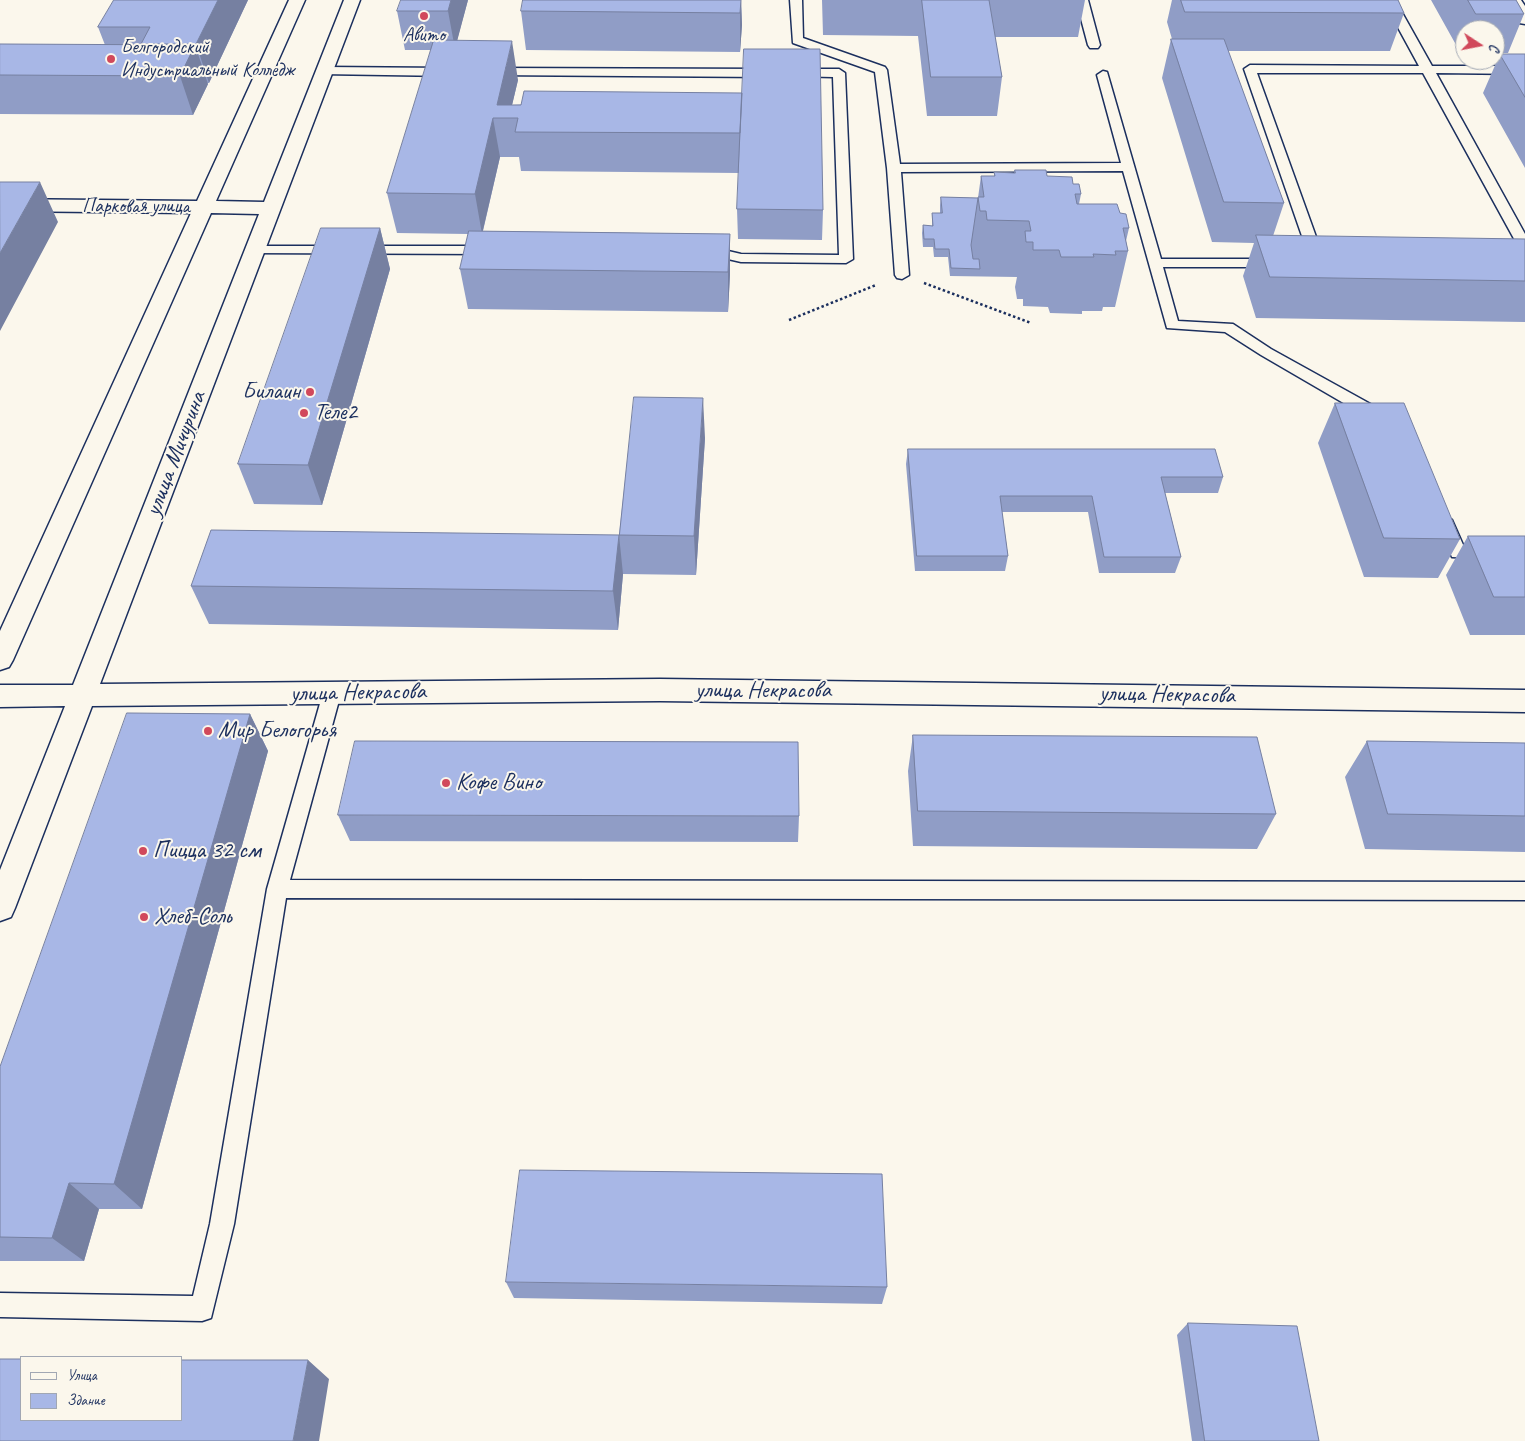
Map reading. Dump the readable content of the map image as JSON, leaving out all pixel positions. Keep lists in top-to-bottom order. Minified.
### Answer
{"streets":{"street":["Парковая улица","улица Мичурина","улица Некрасова"]},"crossings":[["Парковая улица","улица Мичурина"],["улица Мичурина","улица Некрасова"]],"places":["Авито","Белгородский Индустриальный Колледж","Билаин","Теле2","Мир Белогорья","Кофе Вино","Пицца 32 см","Хлеб-Соль"],"legend":["Улица","Здание"],"north":"right"}
